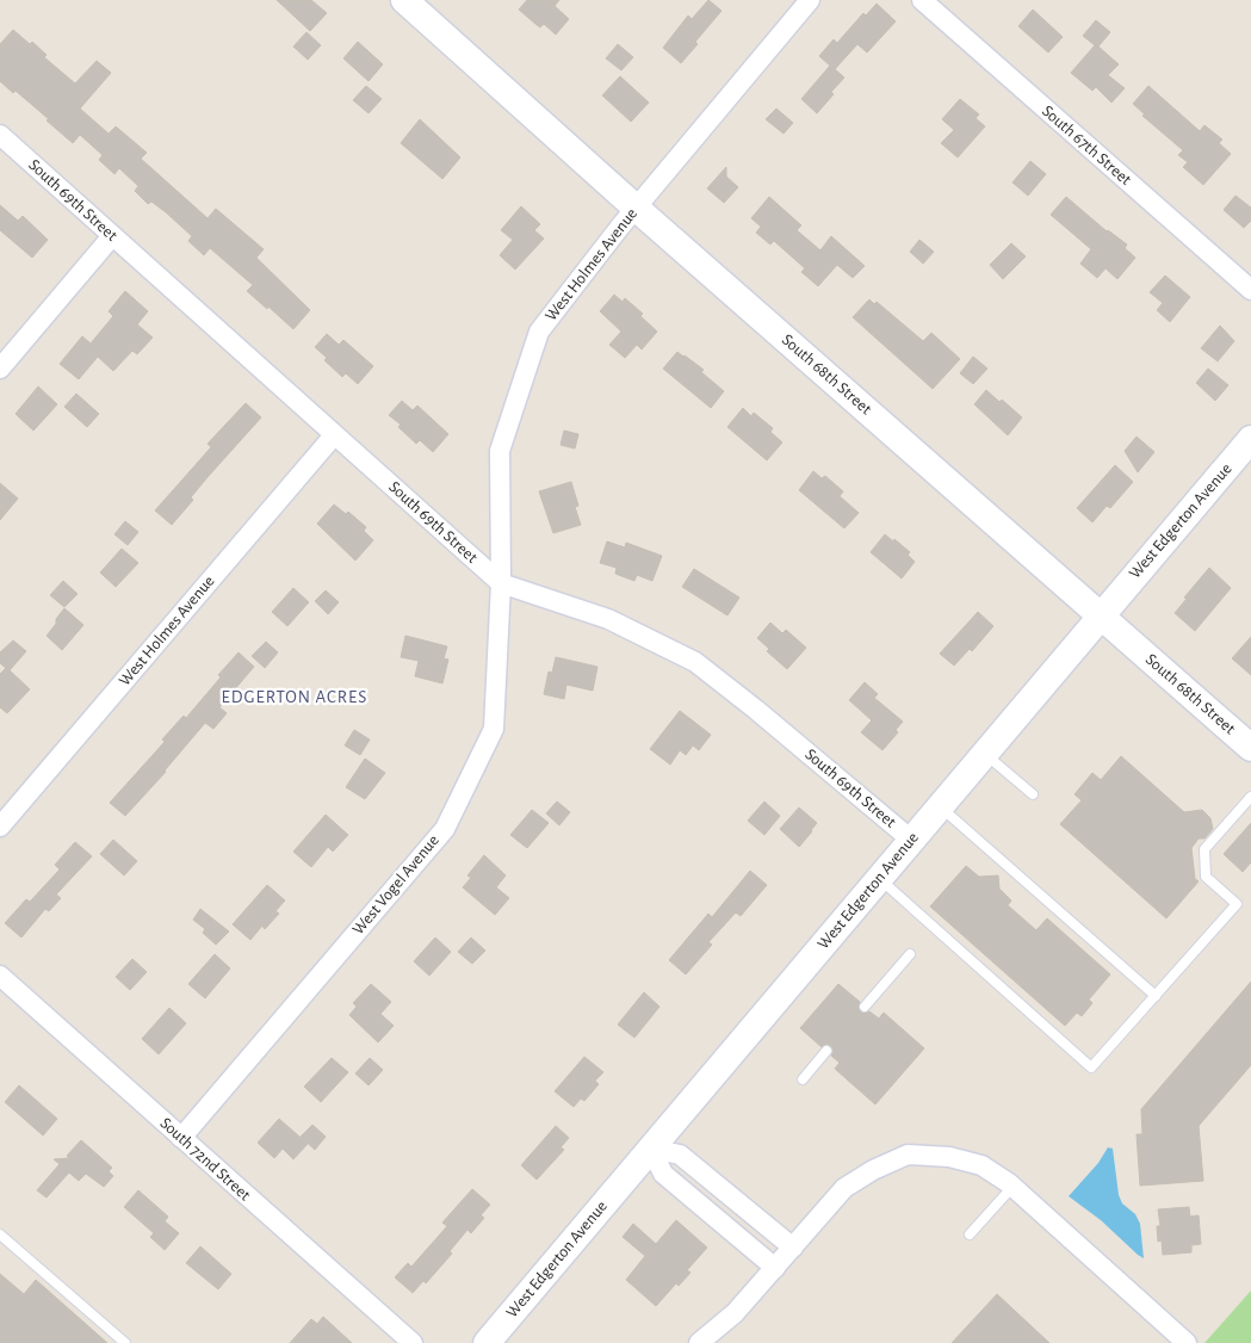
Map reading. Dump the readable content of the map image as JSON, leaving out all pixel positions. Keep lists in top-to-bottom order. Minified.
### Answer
{"streets":{"street":["South 67th Street","South 69th Street","West Holmes Avenue","South 68th Street","West Edgerton Avenue","West Vogel Avenue","South 72nd Street"]},"crossings":[["South 69th Street","West Holmes Avenue"],["South 69th Street","West Edgerton Avenue"],["South 69th Street","West Vogel Avenue"],["West Holmes Avenue","South 68th Street"],["West Holmes Avenue","West Vogel Avenue"],["South 68th Street","West Edgerton Avenue"],["West Vogel Avenue","South 72nd Street"]],"districts":["EDGERTON ACRES"]}
